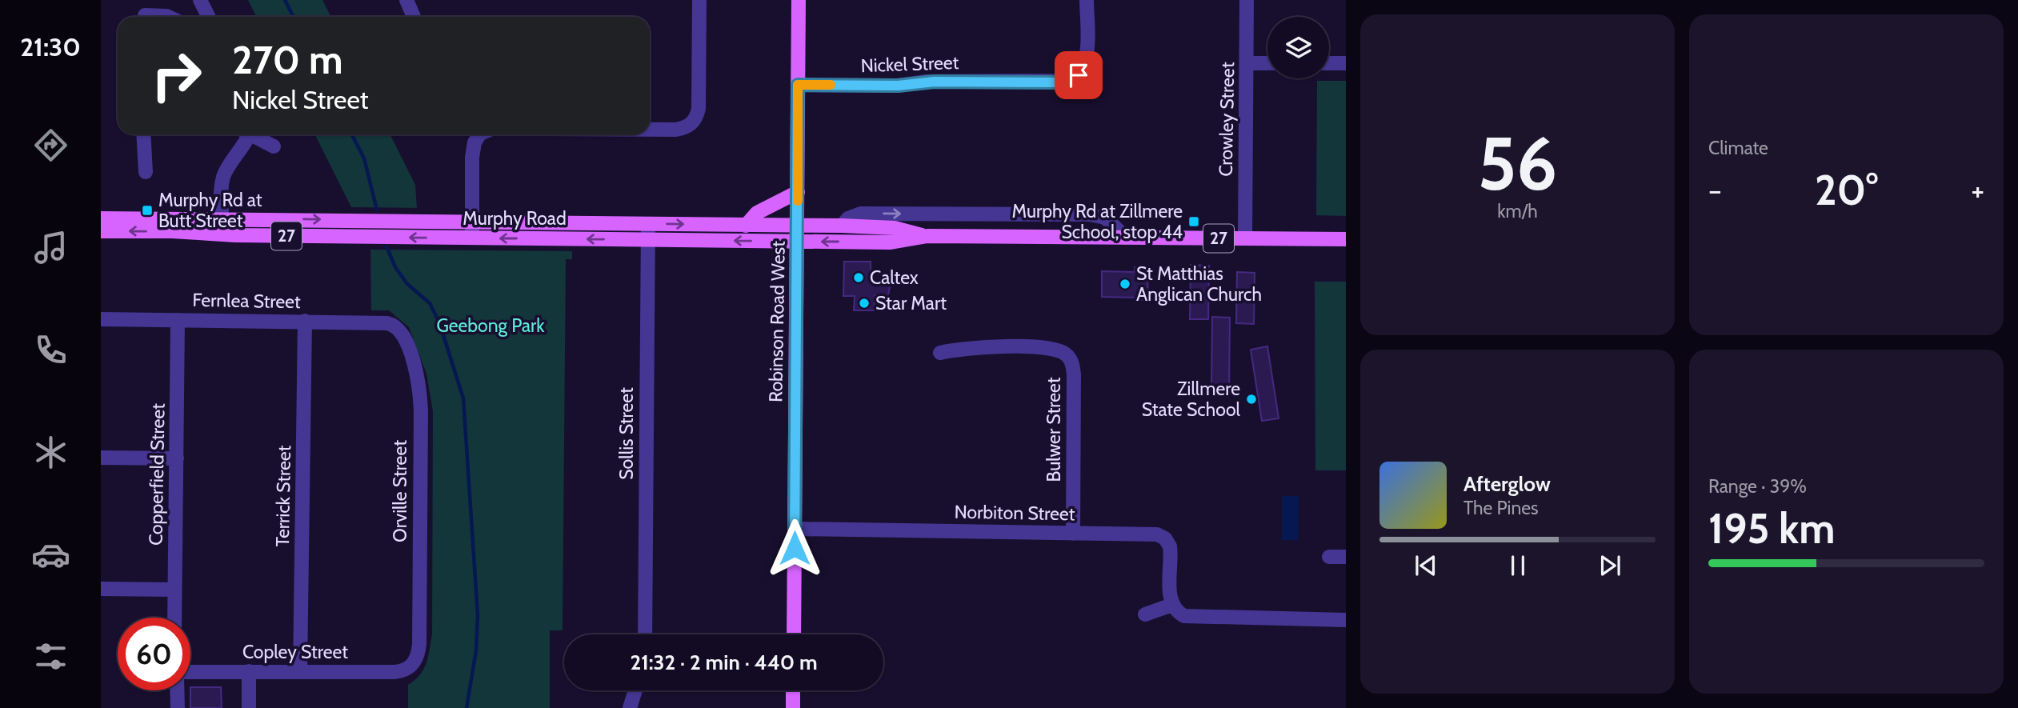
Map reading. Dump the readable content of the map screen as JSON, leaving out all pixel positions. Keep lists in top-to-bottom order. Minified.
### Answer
{"streets":{"main road":["Murphy Road","27","Robinson Road West"],"street":["Nickel Street","Crowley Street","Fernlea Street","Bulwer Street","Sollis Street","Copperfield Street","Orville Street","Terrick Street","Norbiton Street","Copley Street"]},"crossings":[["Nickel Street","Robinson Road West"],["Crowley Street","Murphy Road"],["Murphy Road","Robinson Road West"],["Murphy Road","Sollis Street"],["Fernlea Street","Copperfield Street"],["Fernlea Street","Orville Street"],["Fernlea Street","Terrick Street"],["Robinson Road West","Norbiton Street"],["Bulwer Street","Norbiton Street"],["Orville Street","Copley Street"],["Terrick Street","Copley Street"]],"parks":["Geebong Park"],"places":{"transit":["Murphy Rd at Butt Street","Murphy Rd at Zillmere School, stop 44"],"other":["Caltex","St Matthias Anglican Church","Star Mart","Zillmere State School"]},"page":{"tabs":"21:30","tile":[["56","km/h"],"Climate",["Range · 39%","195 km"]],"turn":["270 m","Nickel Street"],"heat":["−","20°","+"],"song":["Afterglow","The Pines"],"limit":"60","trip":"21:32 · 2 min · 440 m"}}
